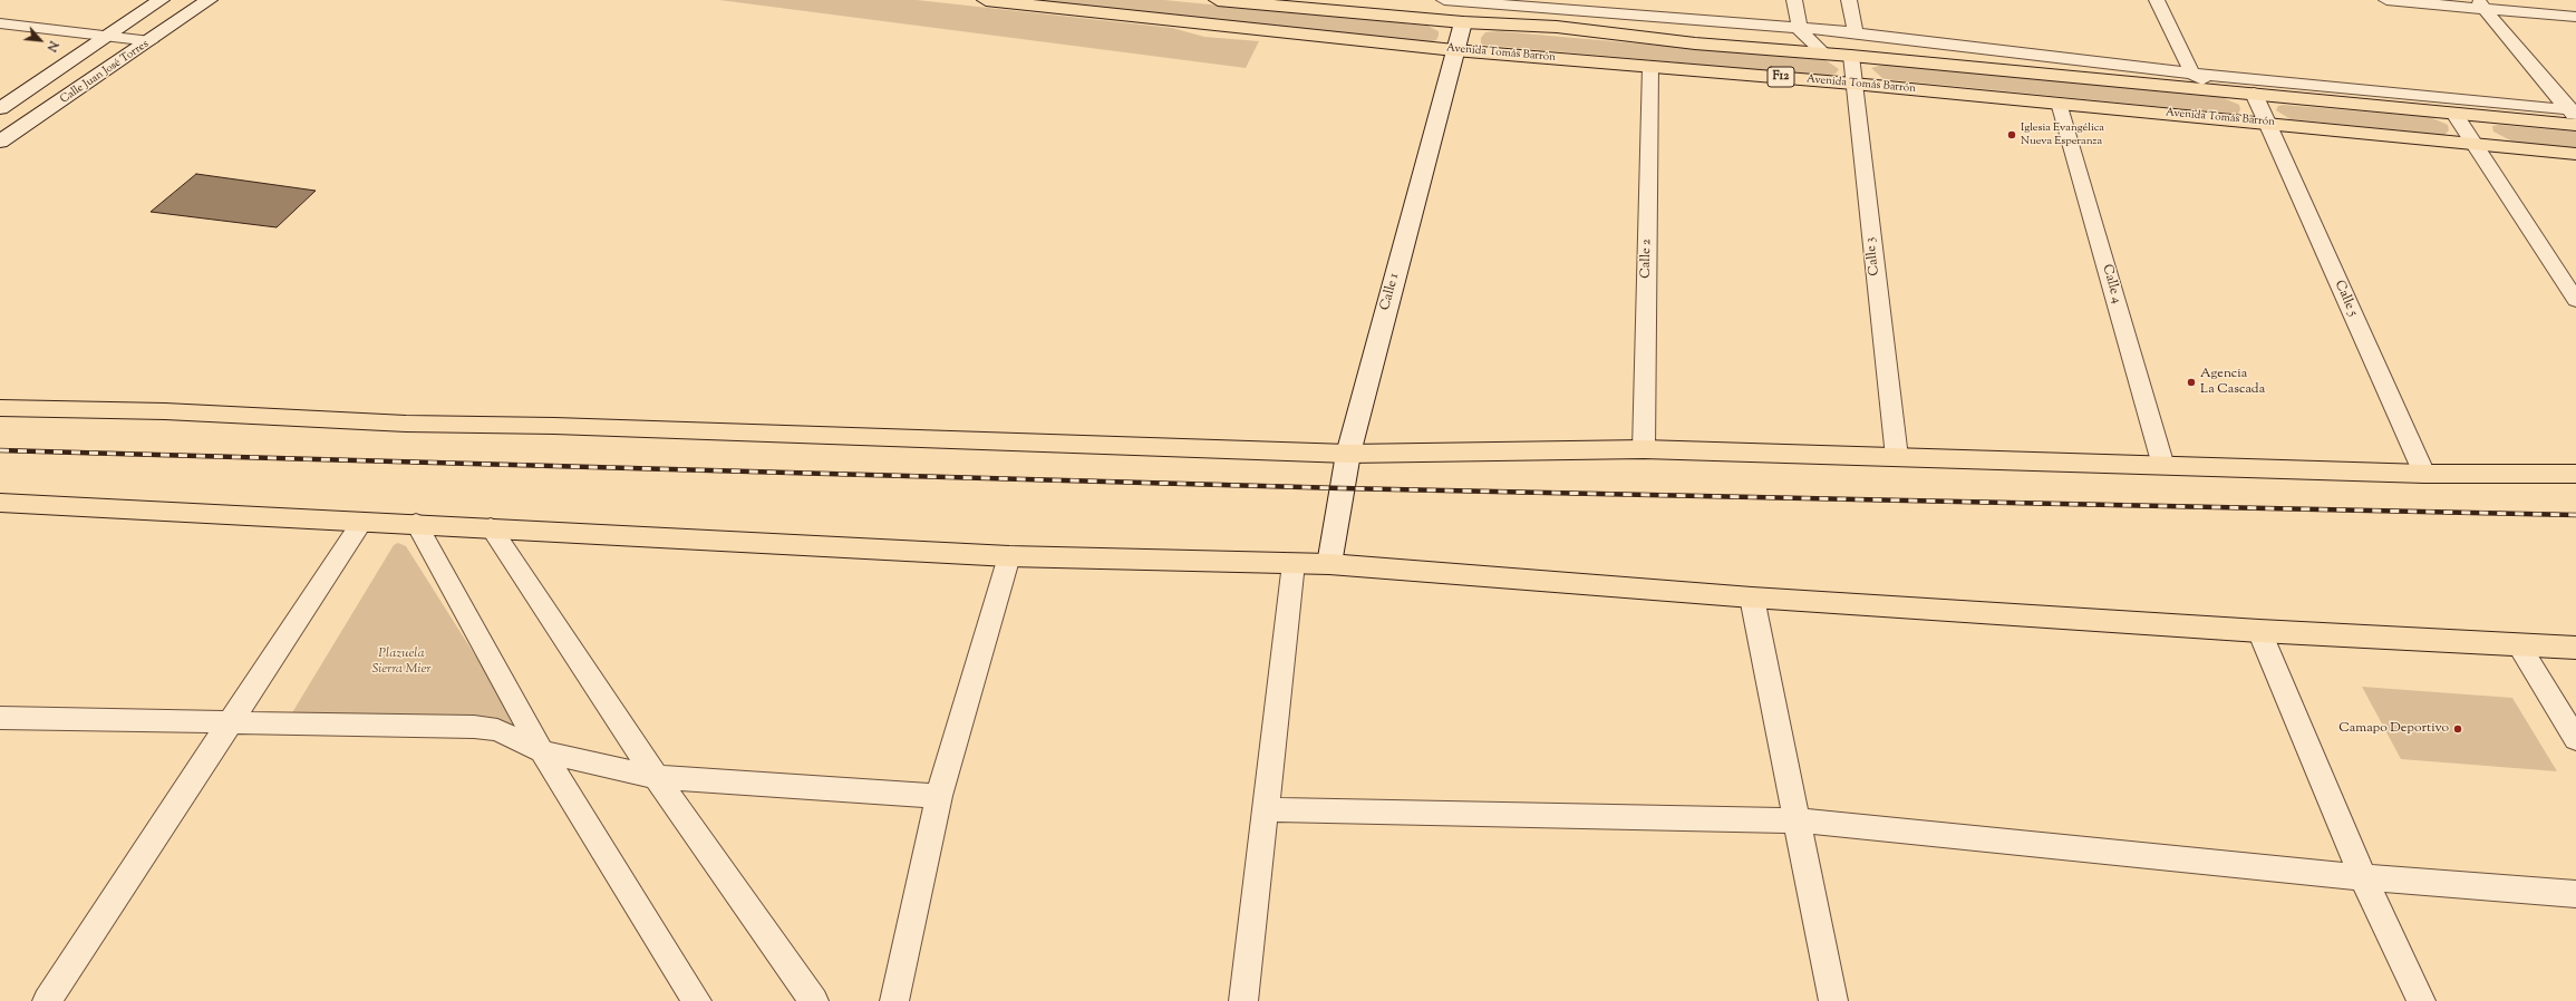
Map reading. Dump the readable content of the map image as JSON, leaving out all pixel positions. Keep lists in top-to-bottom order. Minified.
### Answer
{"streets":{"main road":["Avenida Tomás Barrón","Calle Juan José Torres","F12","Calle 1"],"street":["Calle 3","Calle 2","Calle 4","Calle 5"]},"crossings":[["Avenida Tomás Barrón","Calle 3"],["Avenida Tomás Barrón","Calle 2"],["Avenida Tomás Barrón","Calle 4"],["Avenida Tomás Barrón","Calle 1"],["Avenida Tomás Barrón","Calle 5"],["F12","Calle 3"],["F12","Calle 1"]],"parks":["Plazuela Sierra Mier"],"places":["Iglesia Evangélica Nueva Esperanza","Agencia La Cascada","Camapo Deportivo"],"north":"bottom right"}
